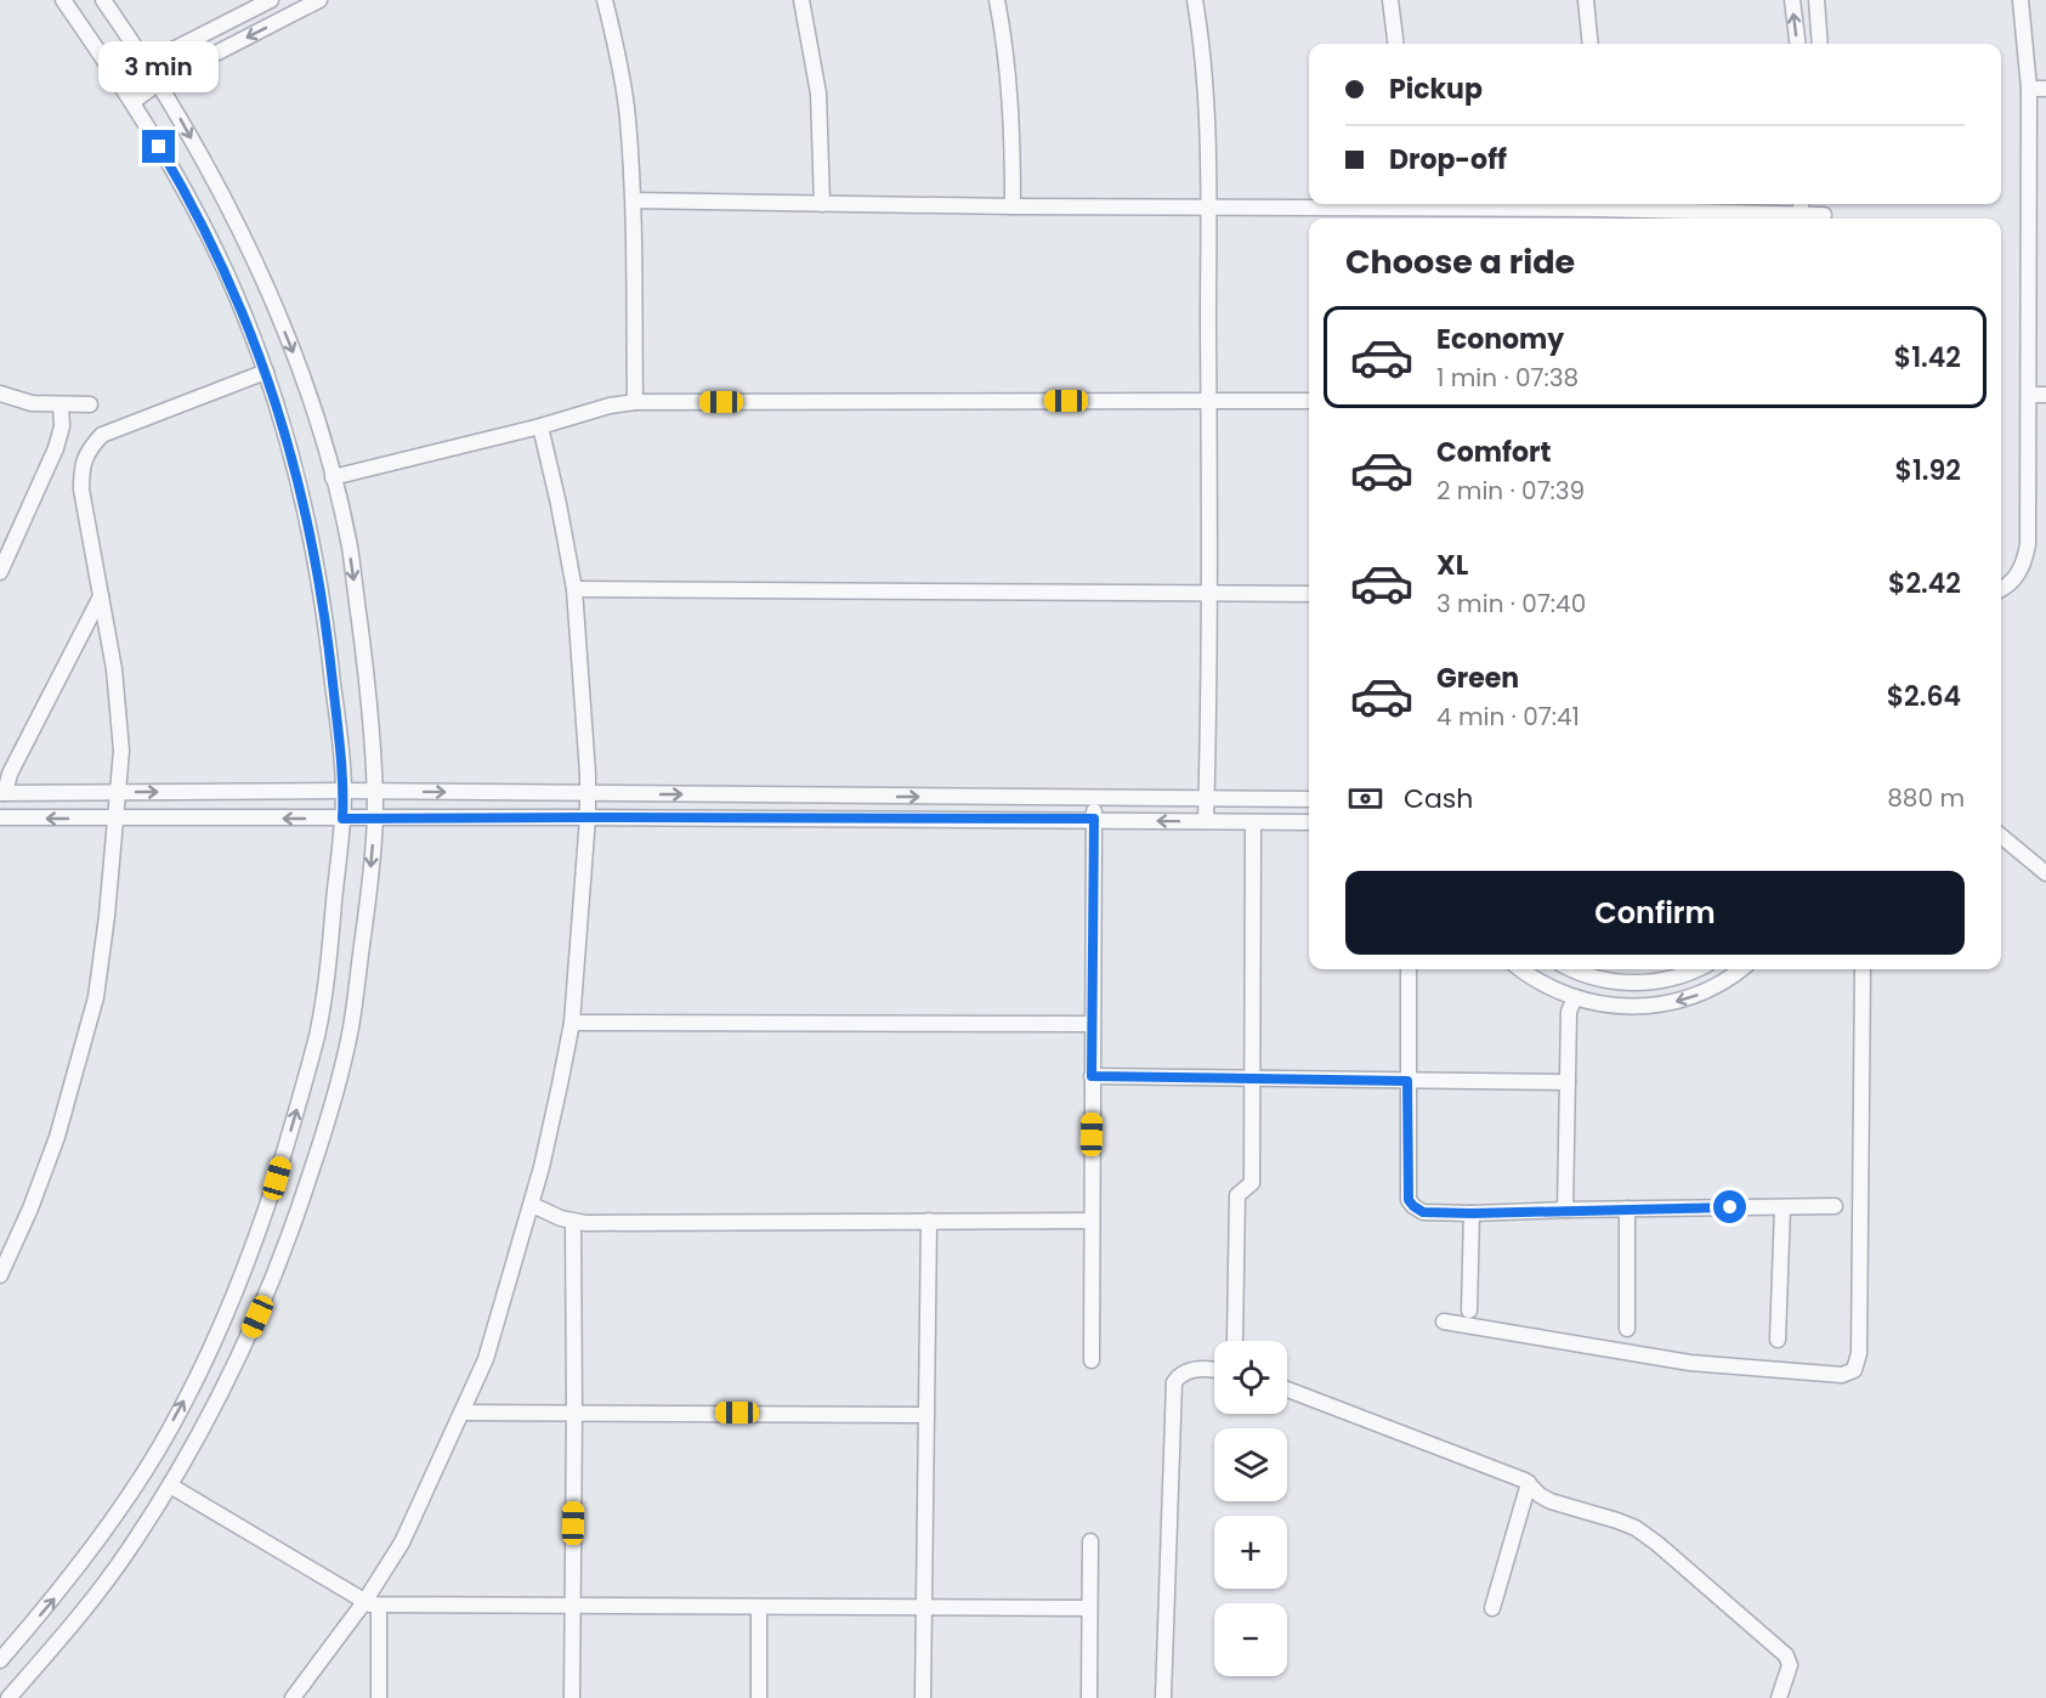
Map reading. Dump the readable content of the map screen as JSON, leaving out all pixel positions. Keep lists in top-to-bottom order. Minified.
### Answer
{"page":{"bubble":"3 min","banner":["Pickup","Drop-off"],"heading":"Choose a ride","list":[{"name":"Economy","note":"1 min · 07:38","value":"$1.42"},{"name":"Comfort","note":"2 min · 07:39","value":"$1.92"},{"name":"XL","note":"3 min · 07:40","value":"$2.42"},{"name":"Green","note":"4 min · 07:41","value":"$2.64"}],"pay":["Cash","880 m"],"buttons":"Confirm","map_buttons":["+","−"]}}
